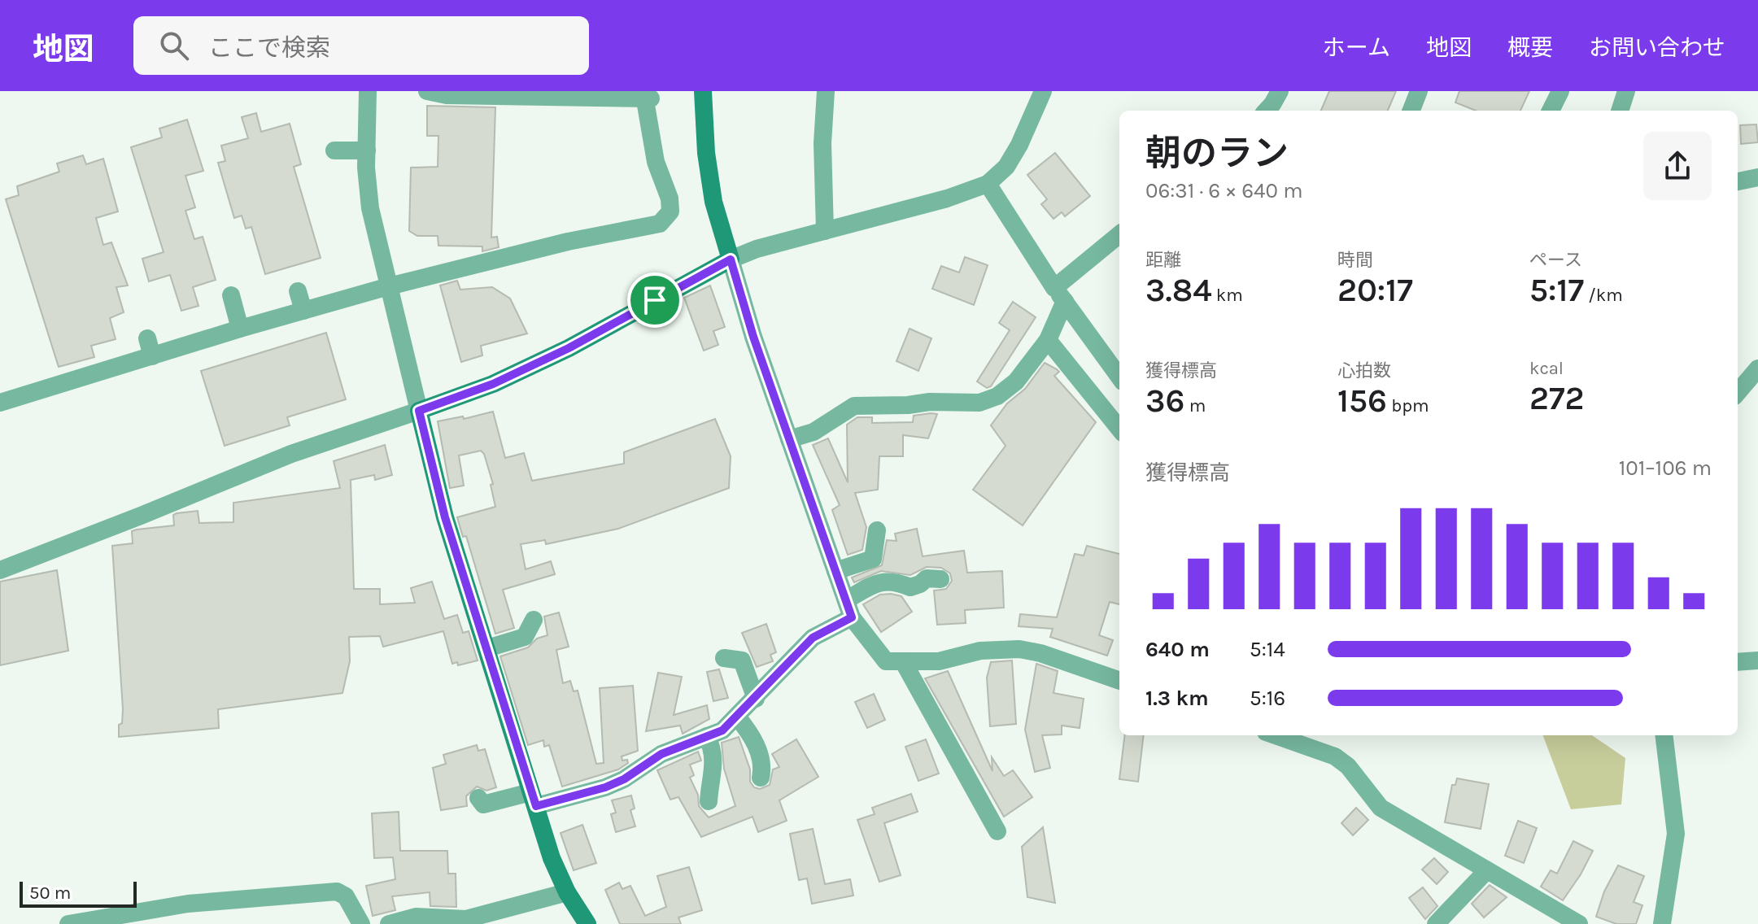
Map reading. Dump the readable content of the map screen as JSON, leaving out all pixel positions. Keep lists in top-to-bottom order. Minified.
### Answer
{"scale_bar":"50 m","page":{"header":"地図","search":"ここで検索","nav":["ホーム","地図","概要","お問い合わせ"],"heading":["朝のラン","06:31 · 6 × 640 m"],"stats":[["距離","3.84 km"],["時間","20:17"],["ペース","5:17 /km"],["獲得標高","36 m"],["心拍数","156 bpm"],["kcal","272"]],"chart":["獲得標高","101–106 m"],"list":[{"name":"640 m","note":"5:14"},{"name":"1.3 km","note":"5:16"}],"scale":"50 m"}}
